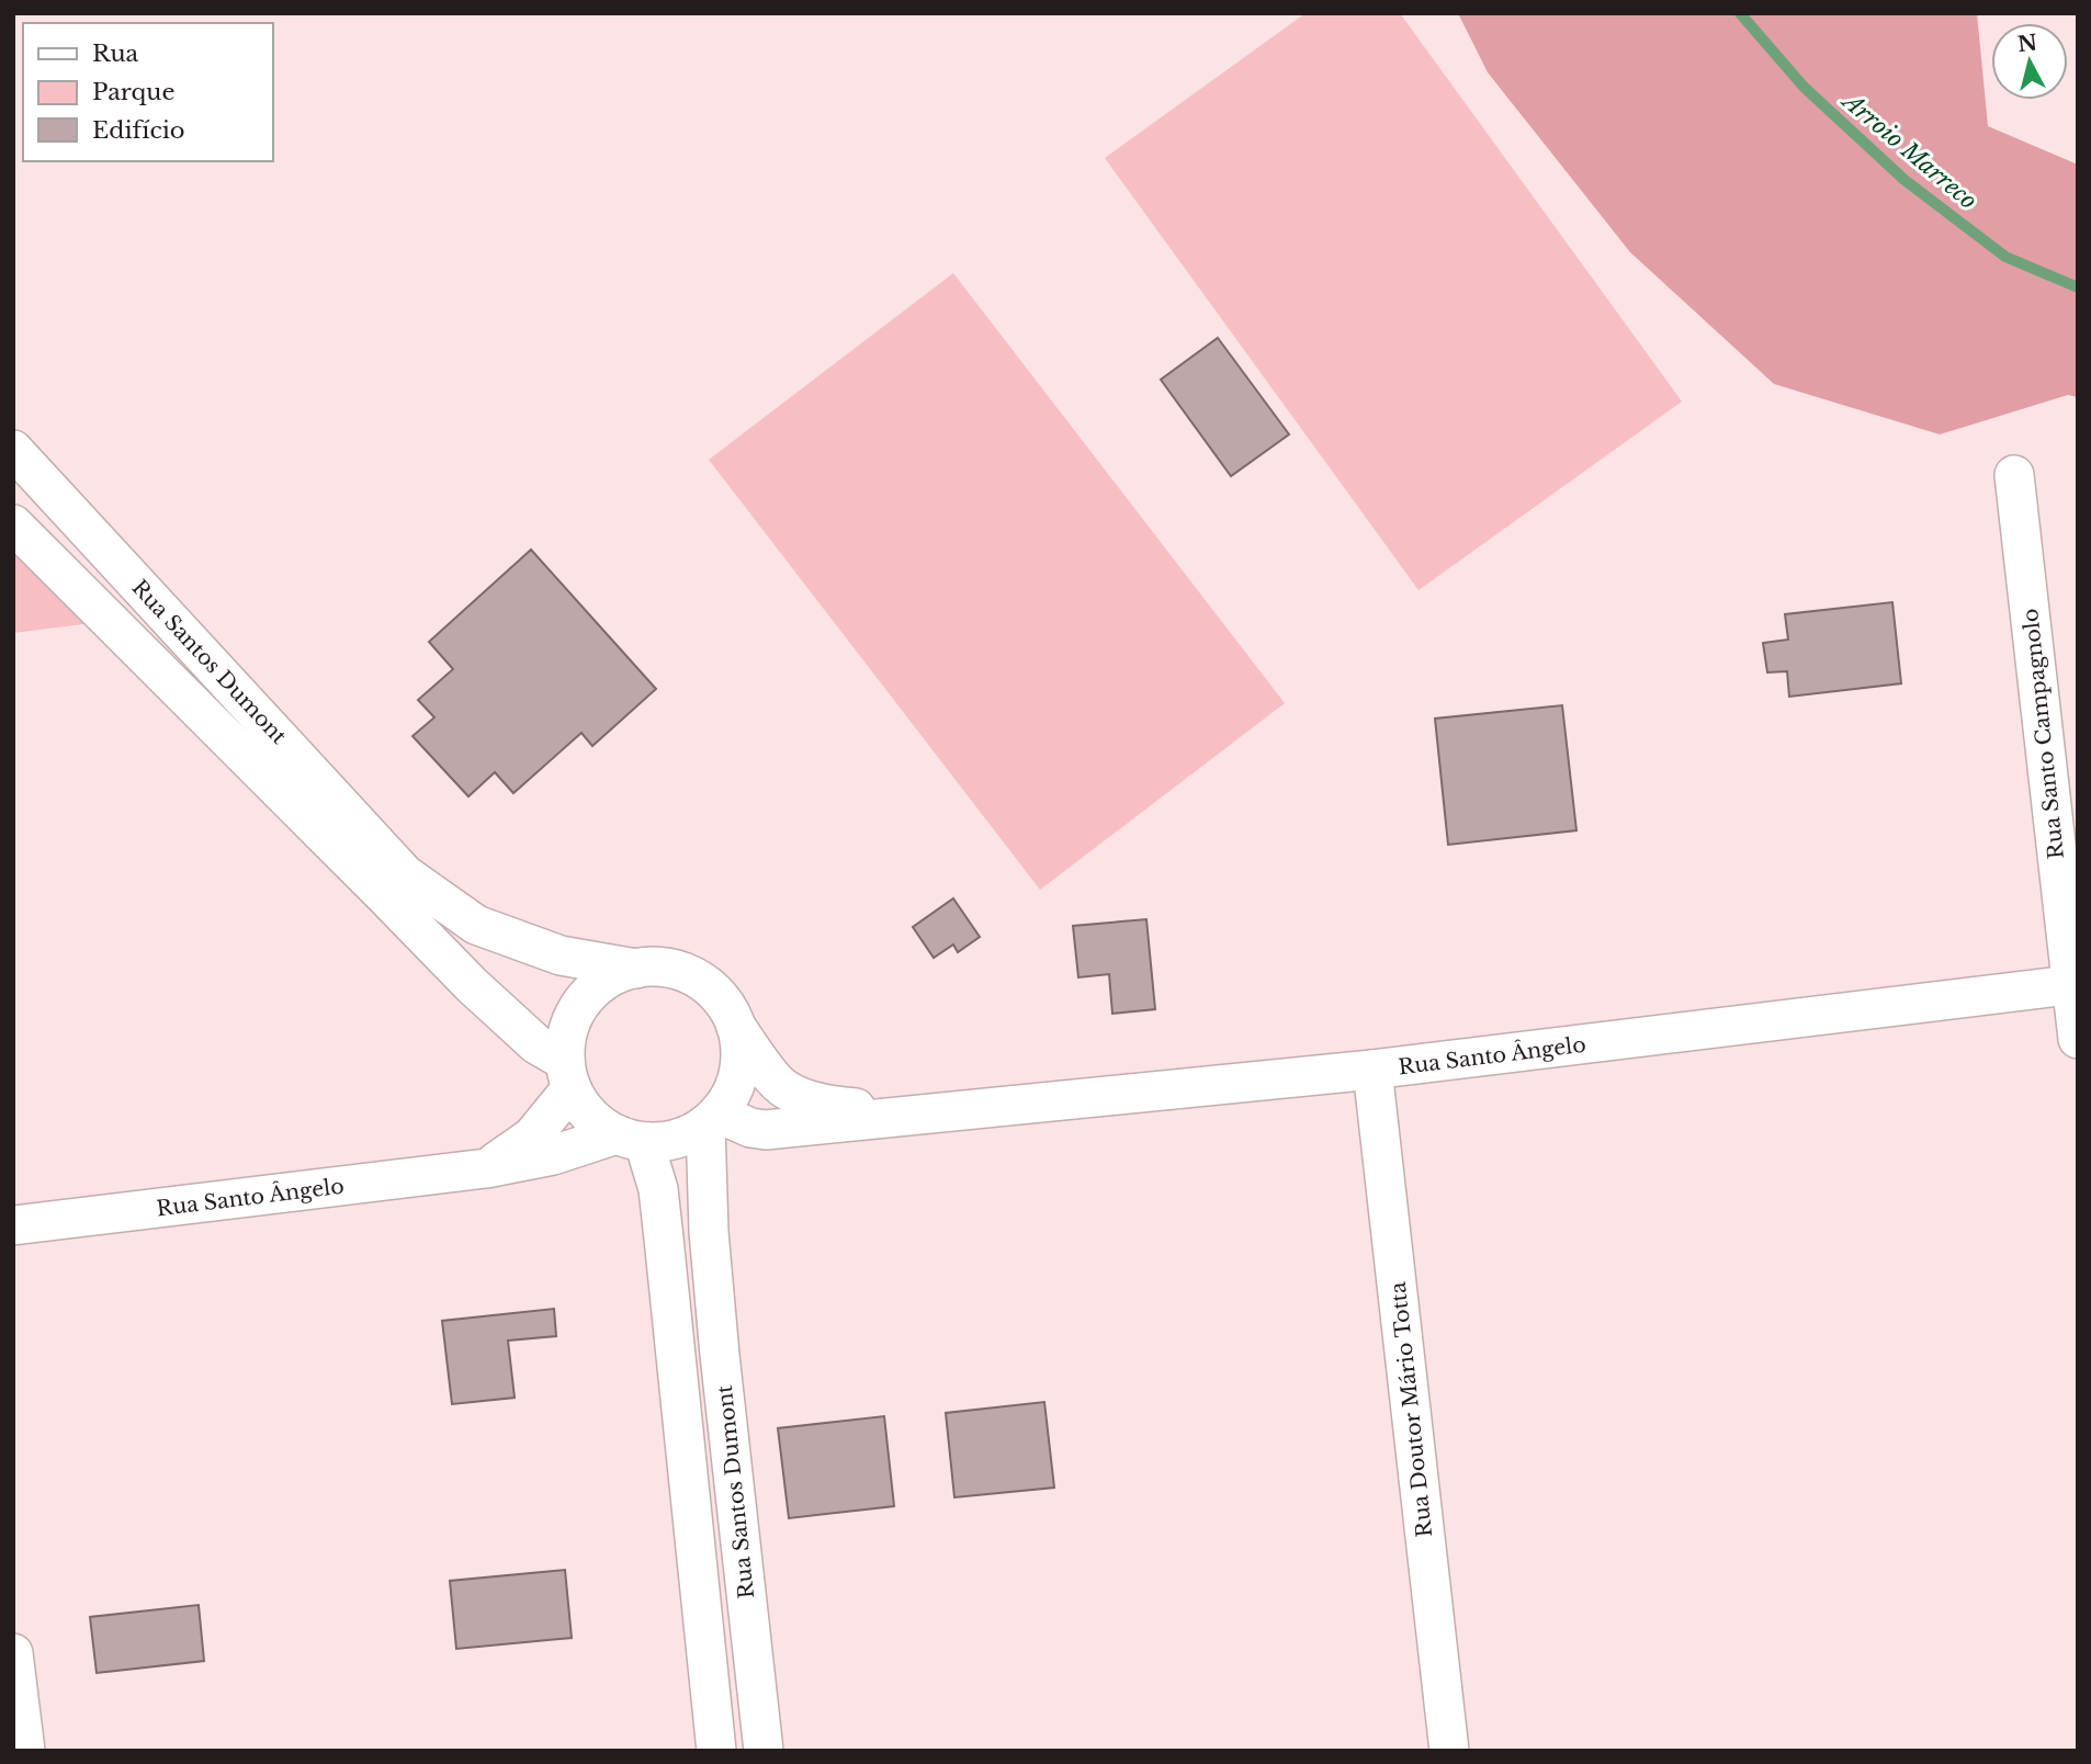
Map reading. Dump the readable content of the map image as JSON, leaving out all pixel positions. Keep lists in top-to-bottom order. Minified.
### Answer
{"streets":{"street":["Rua Santos Dumont","Rua Santo Campagnolo","Rua Santo Ângelo","Rua Doutor Mário Totta"]},"crossings":[["Rua Santos Dumont","Rua Santo Ângelo"],["Rua Santo Campagnolo","Rua Santo Ângelo"],["Rua Santo Ângelo","Rua Doutor Mário Totta"]],"water":["Arroio Marreco"],"legend":["Rua","Parque","Edifício"],"north":"top"}
